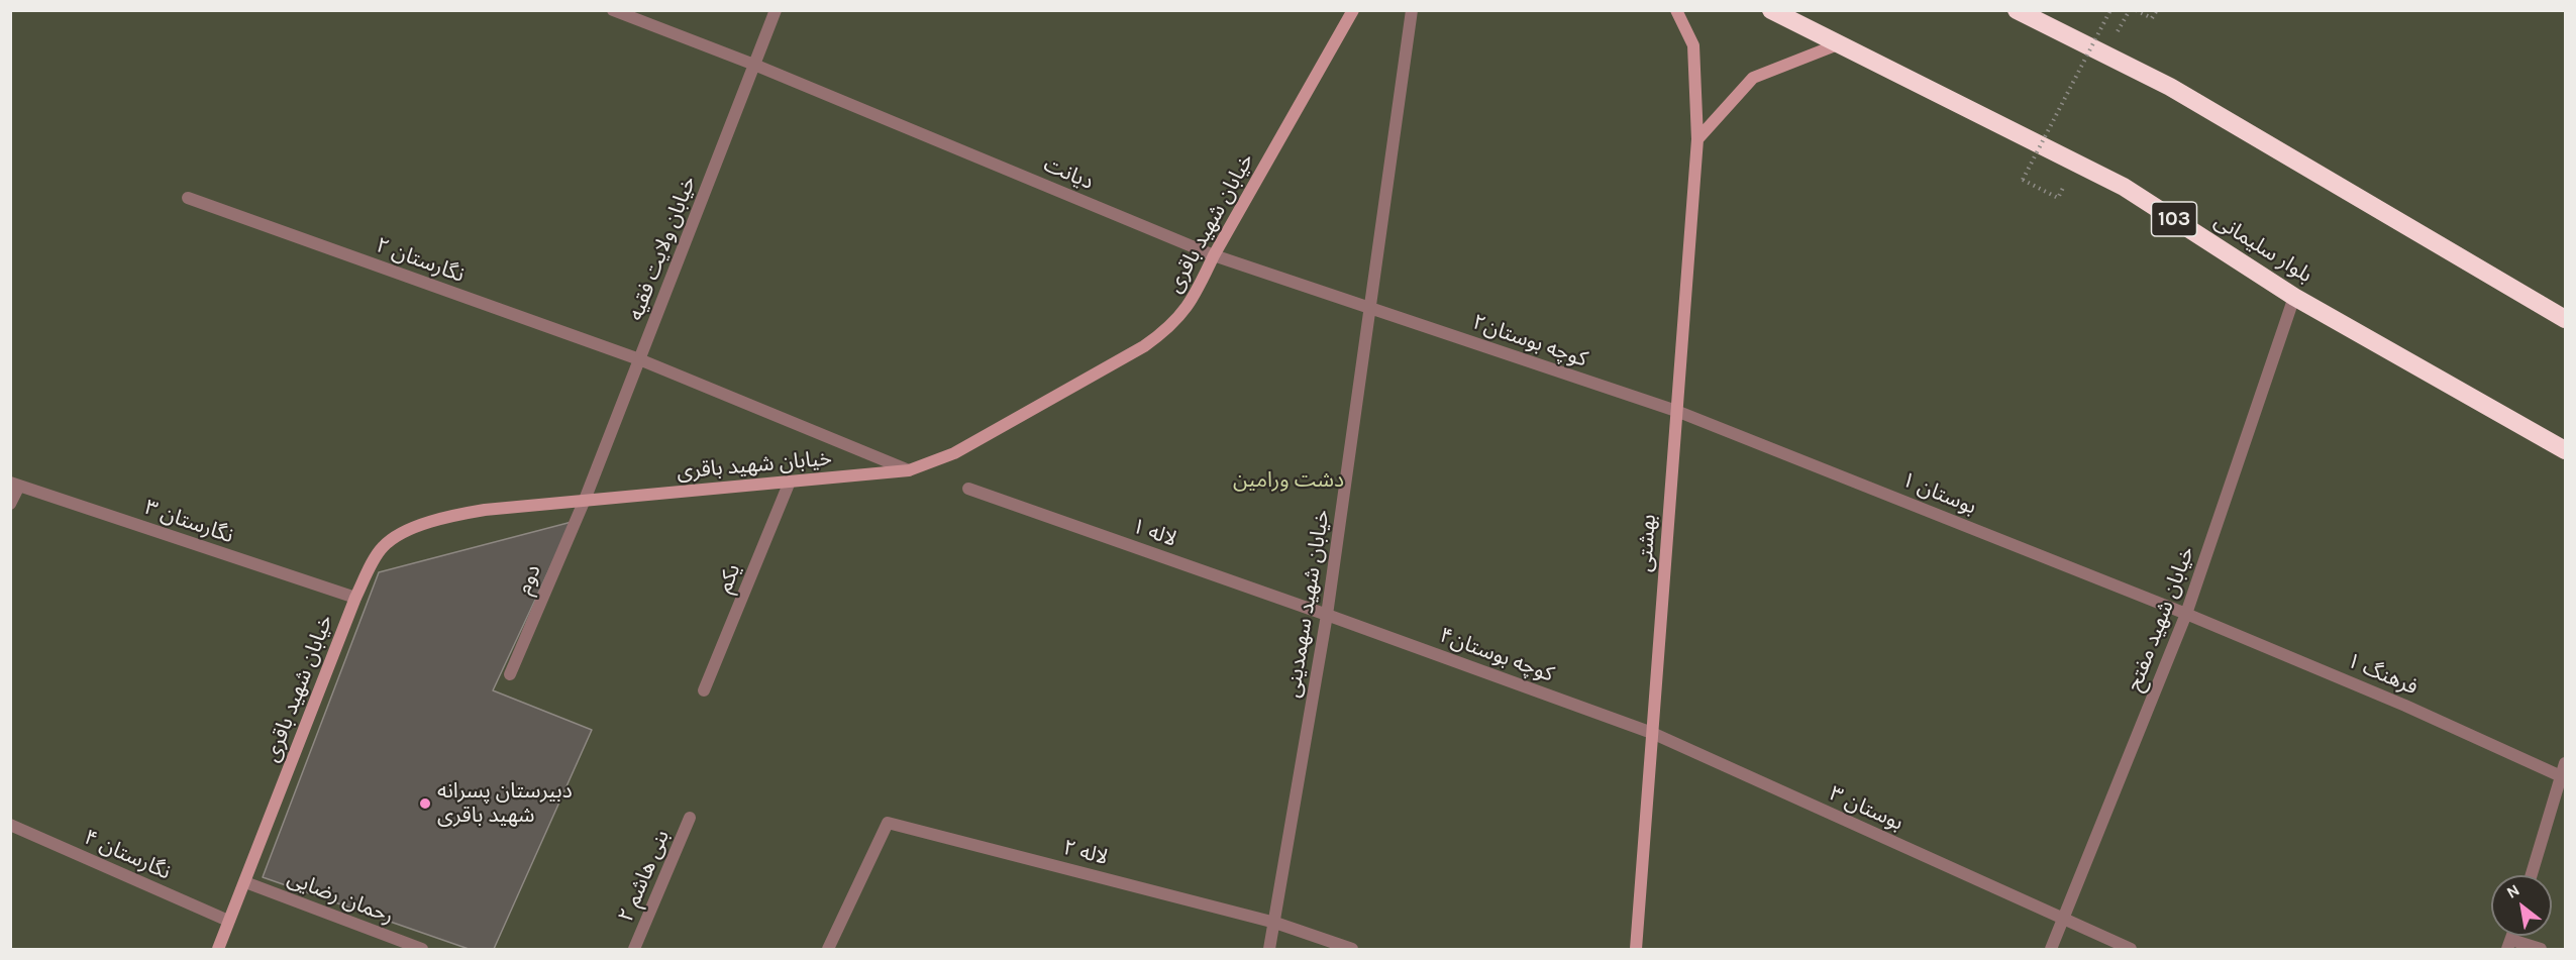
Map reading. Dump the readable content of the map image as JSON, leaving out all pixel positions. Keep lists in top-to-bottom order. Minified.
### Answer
{"streets":{"highway":["103","بلوار سلیمانی"],"street":["دیانت","خیابان شهید باقری","خیابان ولایت فقیه","نگارستان ۲","کوچه بوستان۲","بوستان ۱","نگارستان ۳","لاله ۱","بهشتی","یکم","دوم","خیابان شهید سهمدینی","خیابان شهید مفتح","کوچه بوستان۴","فرهنگ ۱","بوستان ۳","لاله ۲","نگارستان ۴","بنی هاشم ۲","رحمان رضایی"]},"crossings":[["دیانت","خیابان شهید باقری"],["دیانت","خیابان ولایت فقیه"],["دیانت","کوچه بوستان۲"],["دیانت","خیابان شهید سهمدینی"],["خیابان شهید باقری","خیابان ولایت فقیه"],["خیابان شهید باقری","نگارستان ۲"],["خیابان شهید باقری","نگارستان ۳"],["خیابان شهید باقری","یکم"],["خیابان شهید باقری","دوم"],["خیابان شهید باقری","نگارستان ۴"],["خیابان شهید باقری","رحمان رضایی"],["خیابان ولایت فقیه","نگارستان ۲"],["خیابان ولایت فقیه","دوم"],["بلوار سلیمانی","خیابان شهید مفتح"],["کوچه بوستان۲","بوستان ۱"],["کوچه بوستان۲","بهشتی"],["کوچه بوستان۲","خیابان شهید سهمدینی"],["بوستان ۱","بهشتی"],["بوستان ۱","خیابان شهید مفتح"],["بوستان ۱","فرهنگ ۱"],["لاله ۱","خیابان شهید سهمدینی"],["لاله ۱","کوچه بوستان۴"],["بهشتی","کوچه بوستان۴"],["بهشتی","بوستان ۳"],["خیابان شهید سهمدینی","کوچه بوستان۴"],["خیابان شهید سهمدینی","لاله ۲"],["خیابان شهید مفتح","فرهنگ ۱"],["خیابان شهید مفتح","بوستان ۳"],["کوچه بوستان۴","بوستان ۳"]],"parks":["دشت ورامین"],"places":["دبیرستان پسرانه شهید باقری"],"north":"top left"}
